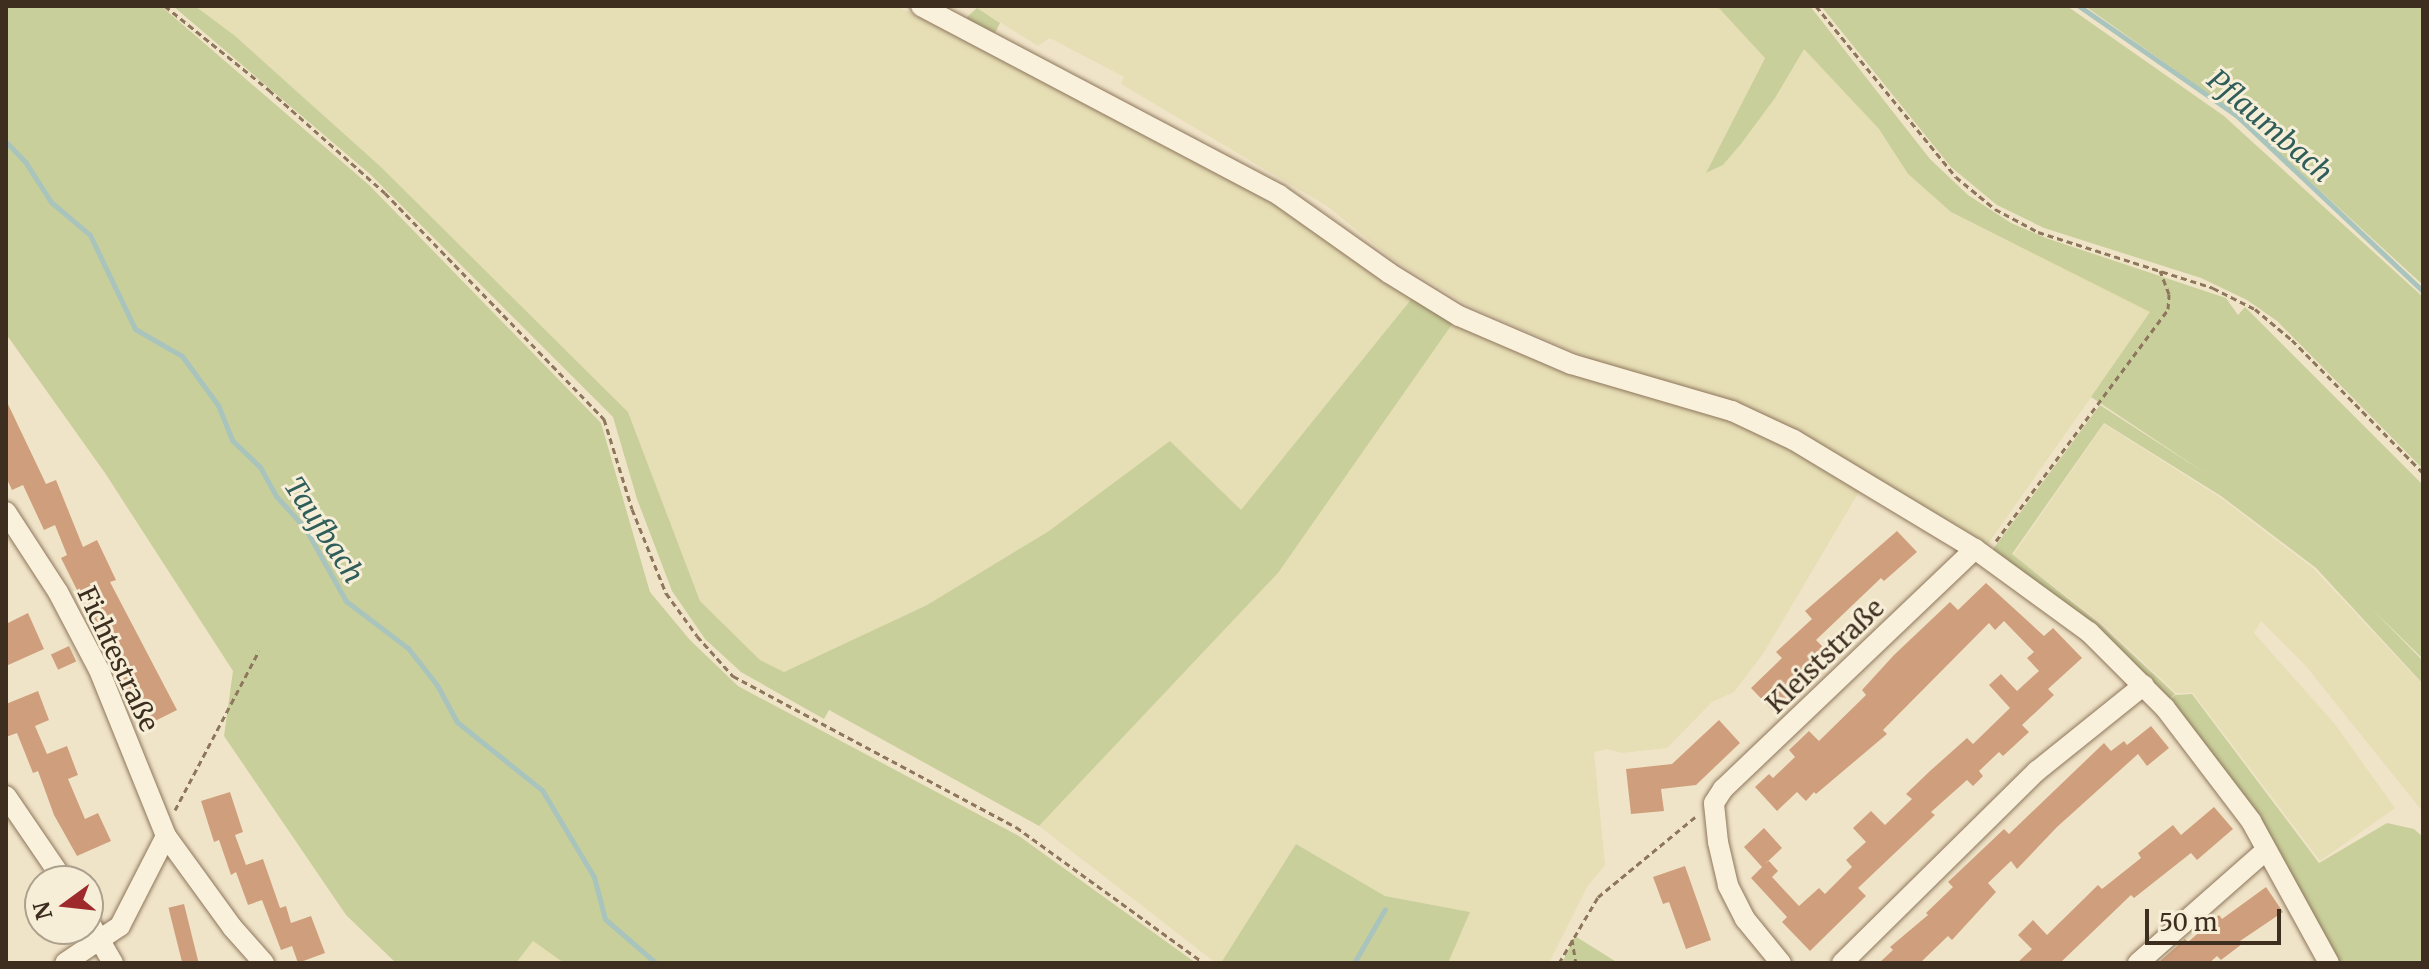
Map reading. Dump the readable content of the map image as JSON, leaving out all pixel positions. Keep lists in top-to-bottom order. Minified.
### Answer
{"streets":{"street":["Kleiststraße","Fichtestraße"]},"water":["Pflaumbach","Taufbach"],"scale_bar":"50 m","north":"left"}
